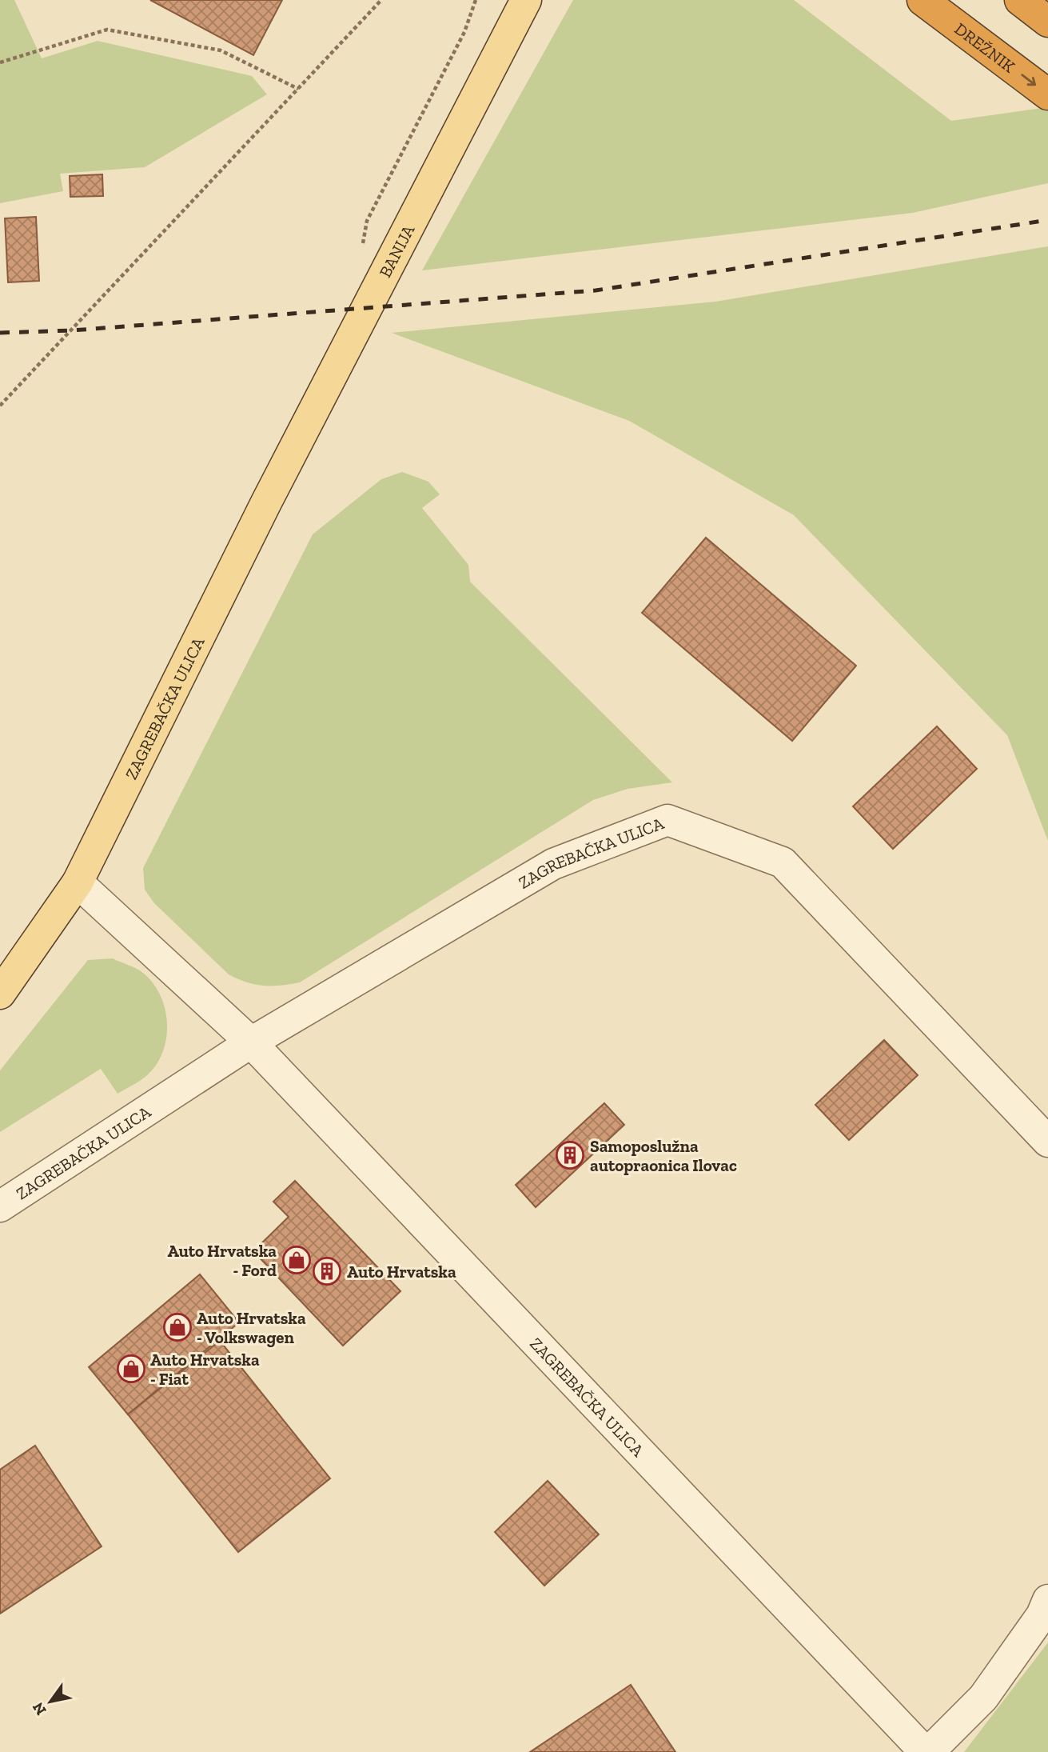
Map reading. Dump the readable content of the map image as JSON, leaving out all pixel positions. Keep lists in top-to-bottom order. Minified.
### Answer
{"streets":{"highway":["DREŽNIK"],"main road":["BANIJA","ZAGREBAČKA ULICA"]},"crossings":[["BANIJA","ZAGREBAČKA ULICA"]],"one_way":["DREŽNIK"],"places":{"building":["Samoposlužna autopraonica Ilovac","Auto Hrvatska"],"shop":["Auto Hrvatska - Ford","Auto Hrvatska - Volkswagen","Auto Hrvatska - Fiat"]},"north":"bottom left"}
